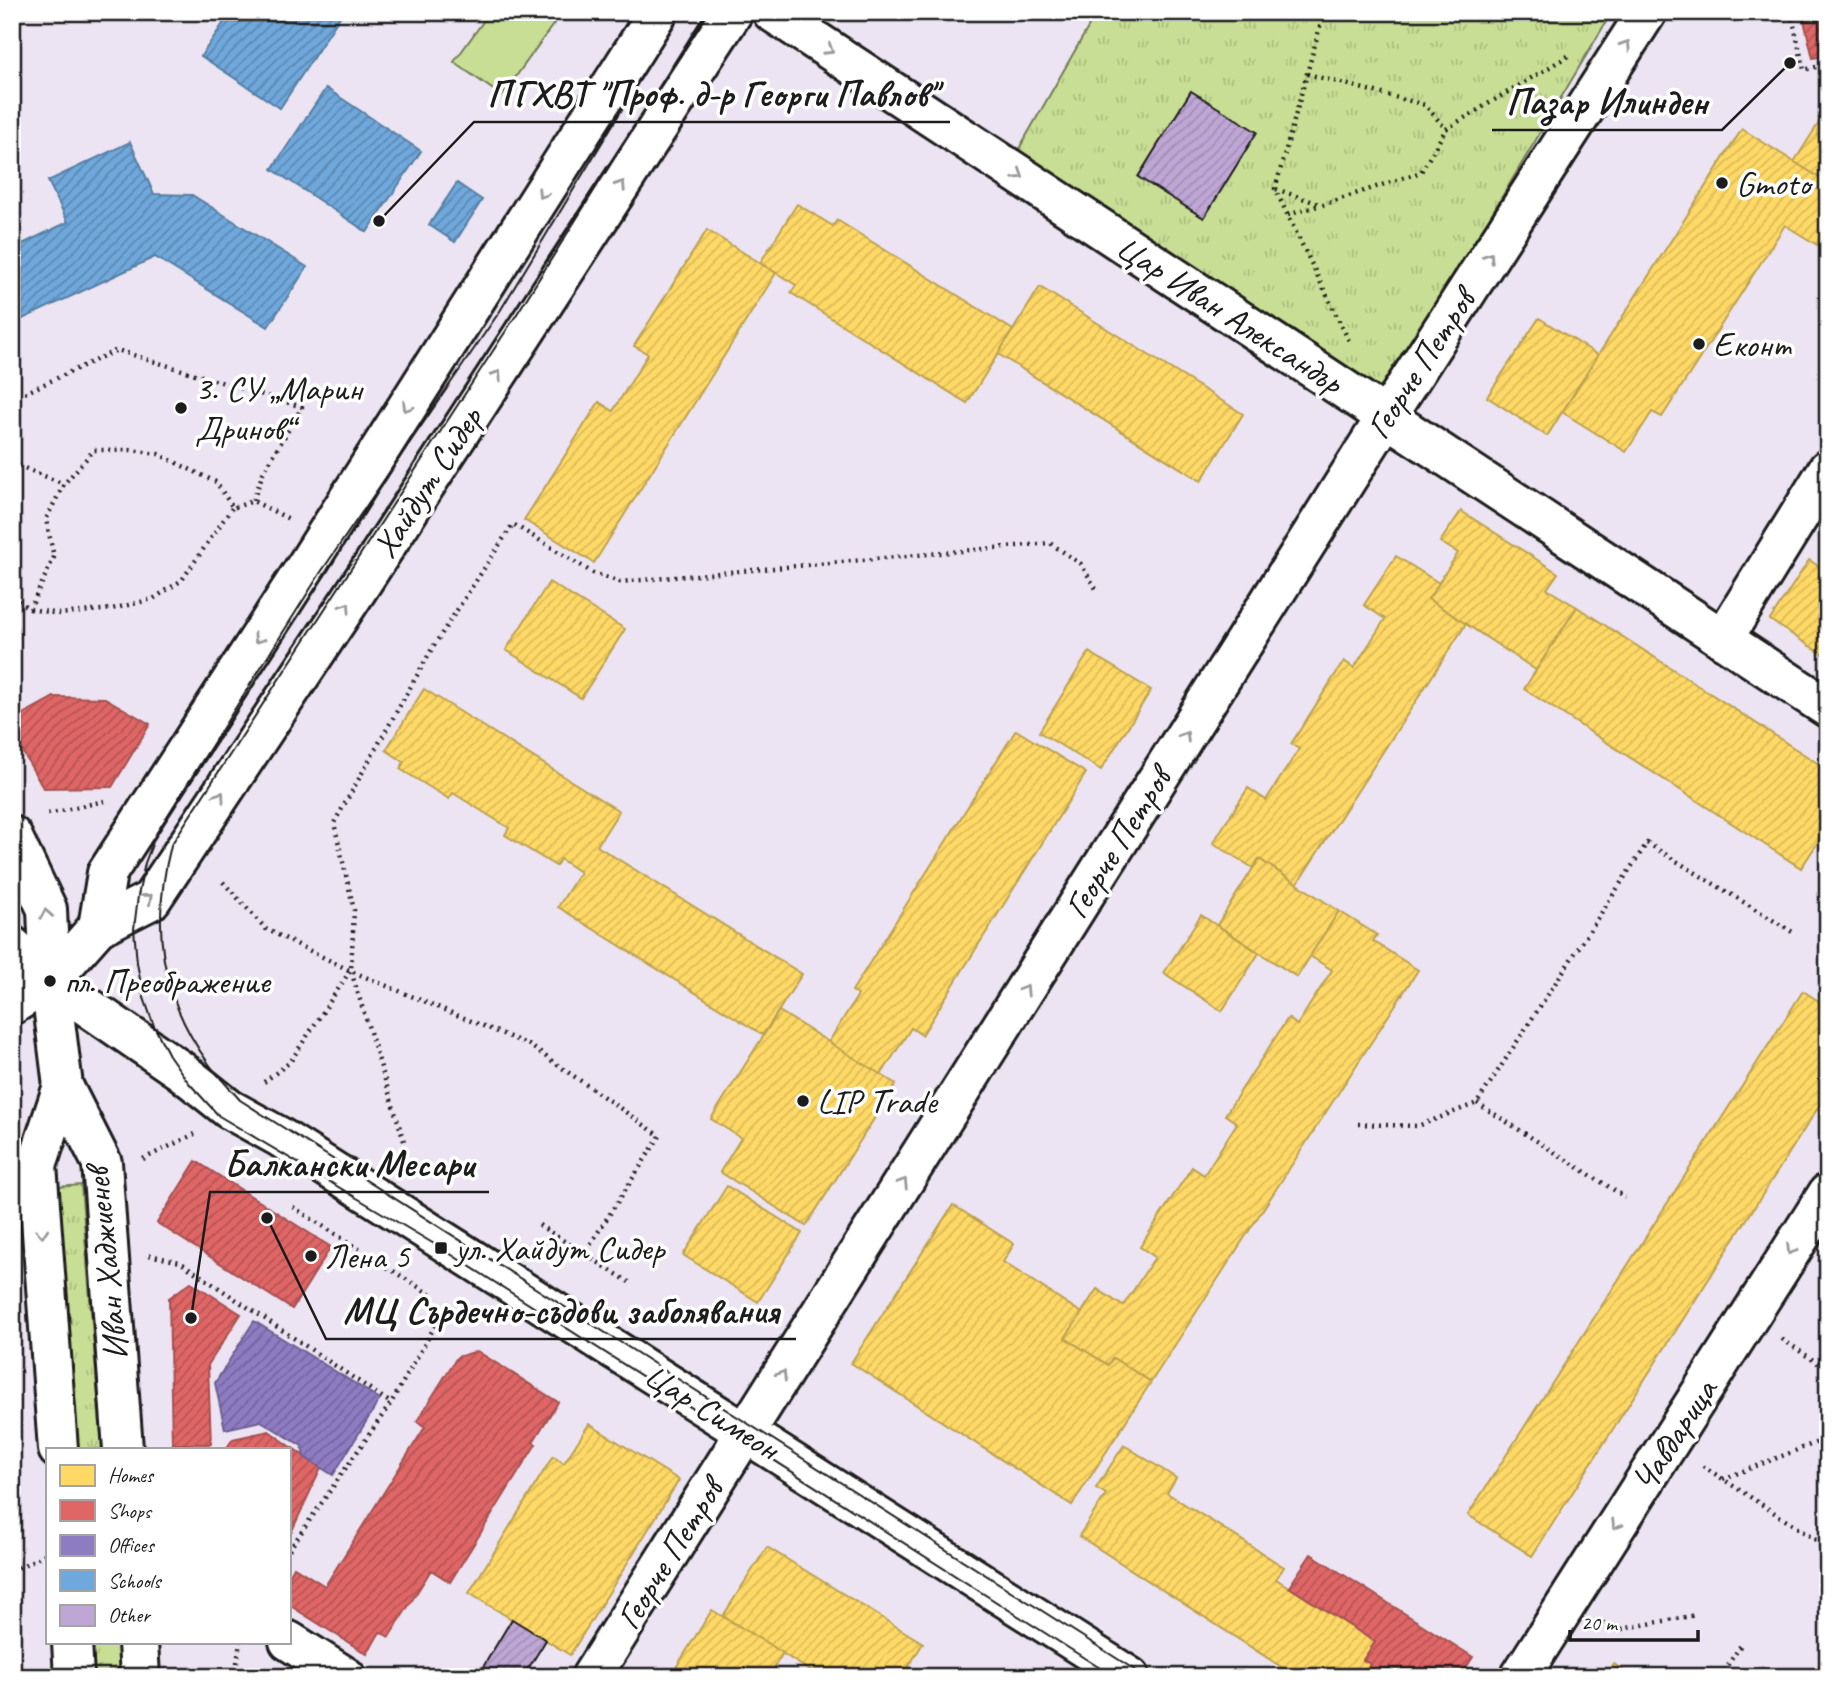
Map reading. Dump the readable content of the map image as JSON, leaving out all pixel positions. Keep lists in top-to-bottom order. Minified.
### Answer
{"streets":{"street":["Цар Иван Александър","Георче Петров","Хайдут Сидер","Иван Хаджиенев","Цар Симеон","Чавдарица"]},"crossings":[["Цар Иван Александър","Георче Петров"],["Георче Петров","Цар Симеон"],["Хайдут Сидер","Иван Хаджиенев"],["Хайдут Сидер","Цар Симеон"],["Иван Хаджиенев","Цар Симеон"]],"one_way":["Цар Иван Александър","Георче Петров","Чавдарица"],"places":{"other":["Пазар Илинден","Gmoto","ПГХВТ \"Проф. д-р Георги Павлов\"","Еконт","3. СУ „Марин Дринов“","пл. Преображение","LIP Trade","МЦ Сърдечно-съдови заболявания","Лена 5","Балкански Месари"],"transit":["ул. Хайдут Сидер"]},"legend":["Homes","Shops","Offices","Schools","Other"],"scale_bar":"20 m"}
